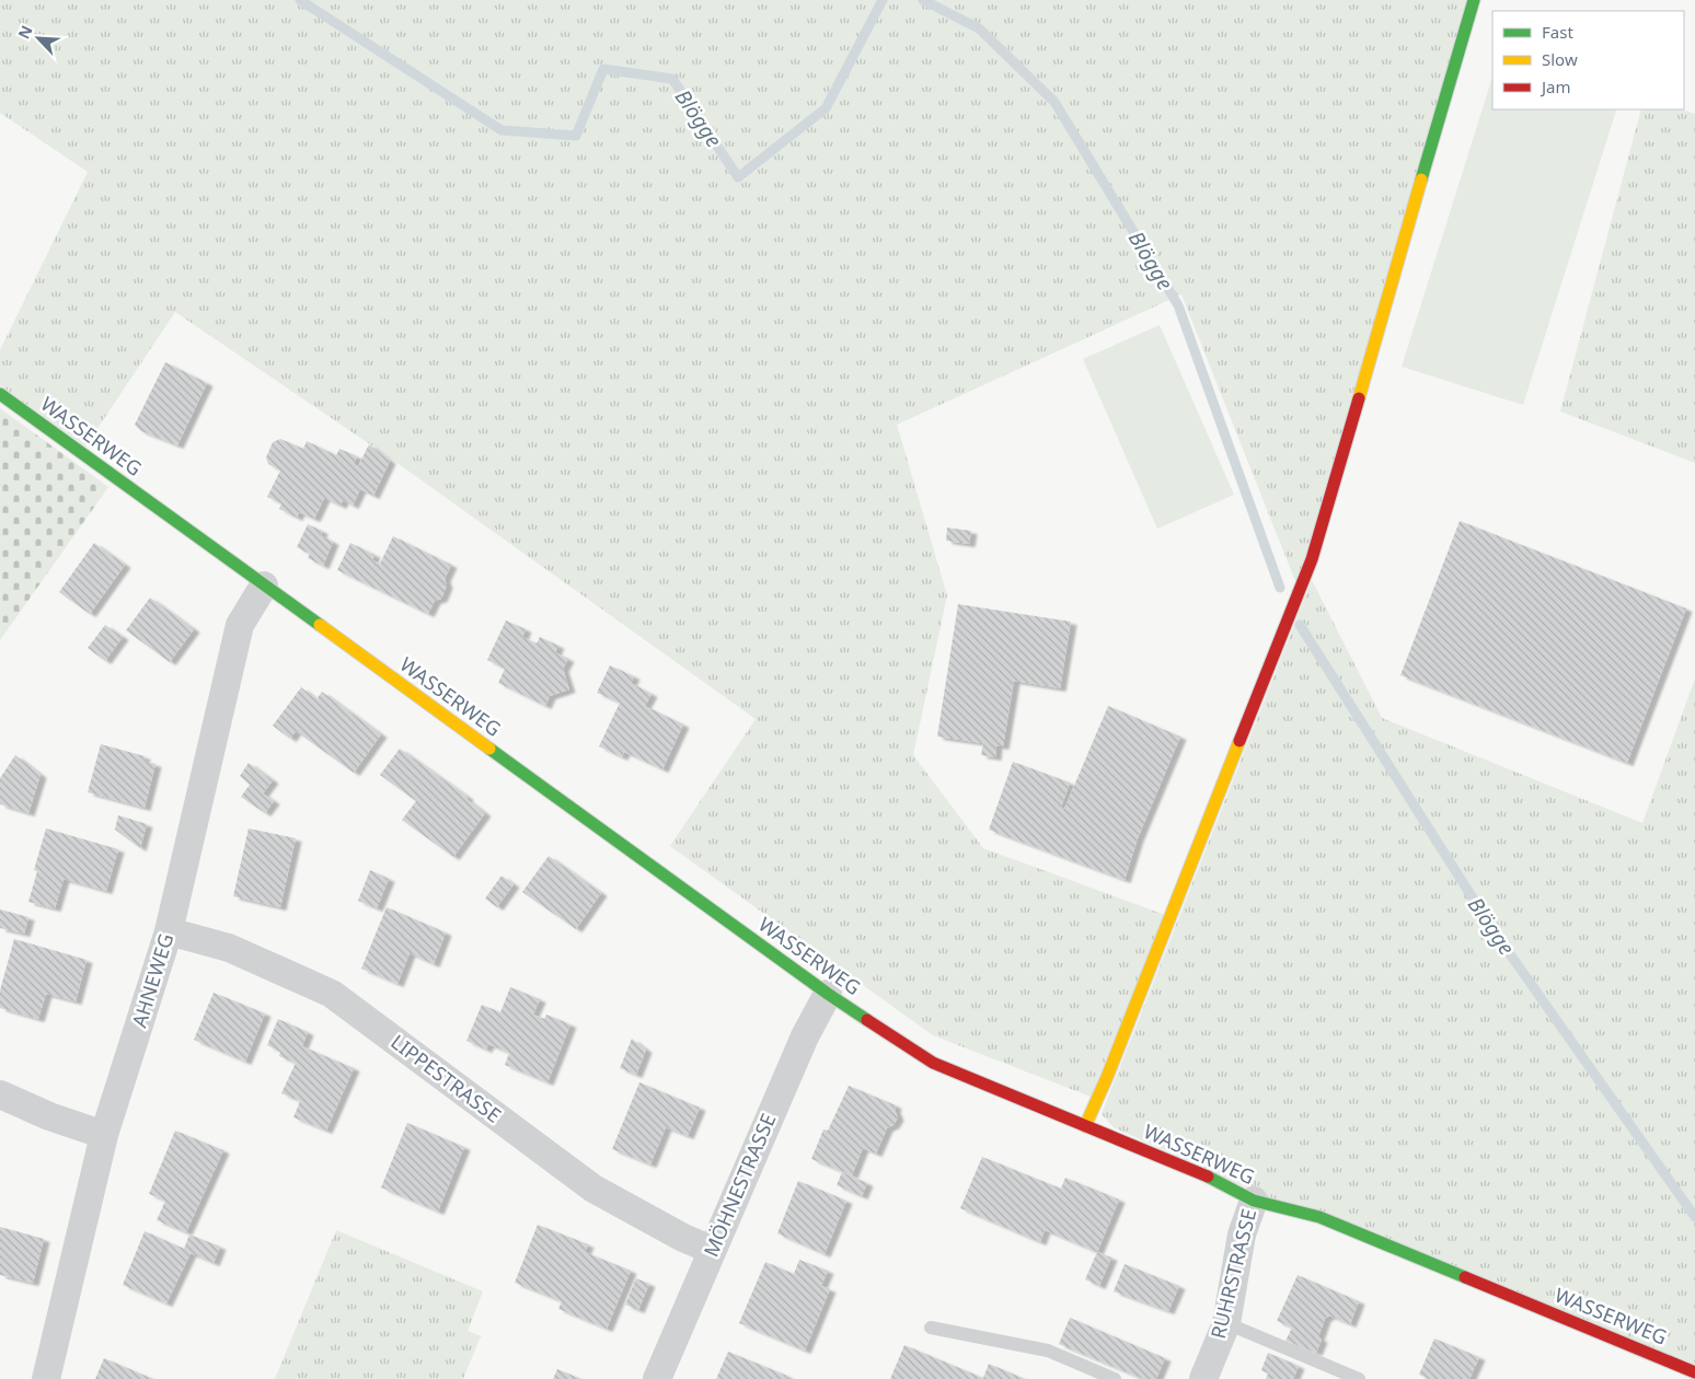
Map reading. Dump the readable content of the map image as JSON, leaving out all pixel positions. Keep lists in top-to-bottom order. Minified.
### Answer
{"streets":{"street":["WASSERWEG","AHNEWEG","LIPPESTRASSE","MÖHNESTRASSE","RUHRSTRASSE"]},"crossings":[["WASSERWEG","AHNEWEG"],["WASSERWEG","MÖHNESTRASSE"],["WASSERWEG","RUHRSTRASSE"],["AHNEWEG","LIPPESTRASSE"],["LIPPESTRASSE","MÖHNESTRASSE"]],"water":["Blögge"],"legend":["Fast","Slow","Jam"],"north":"top left"}
